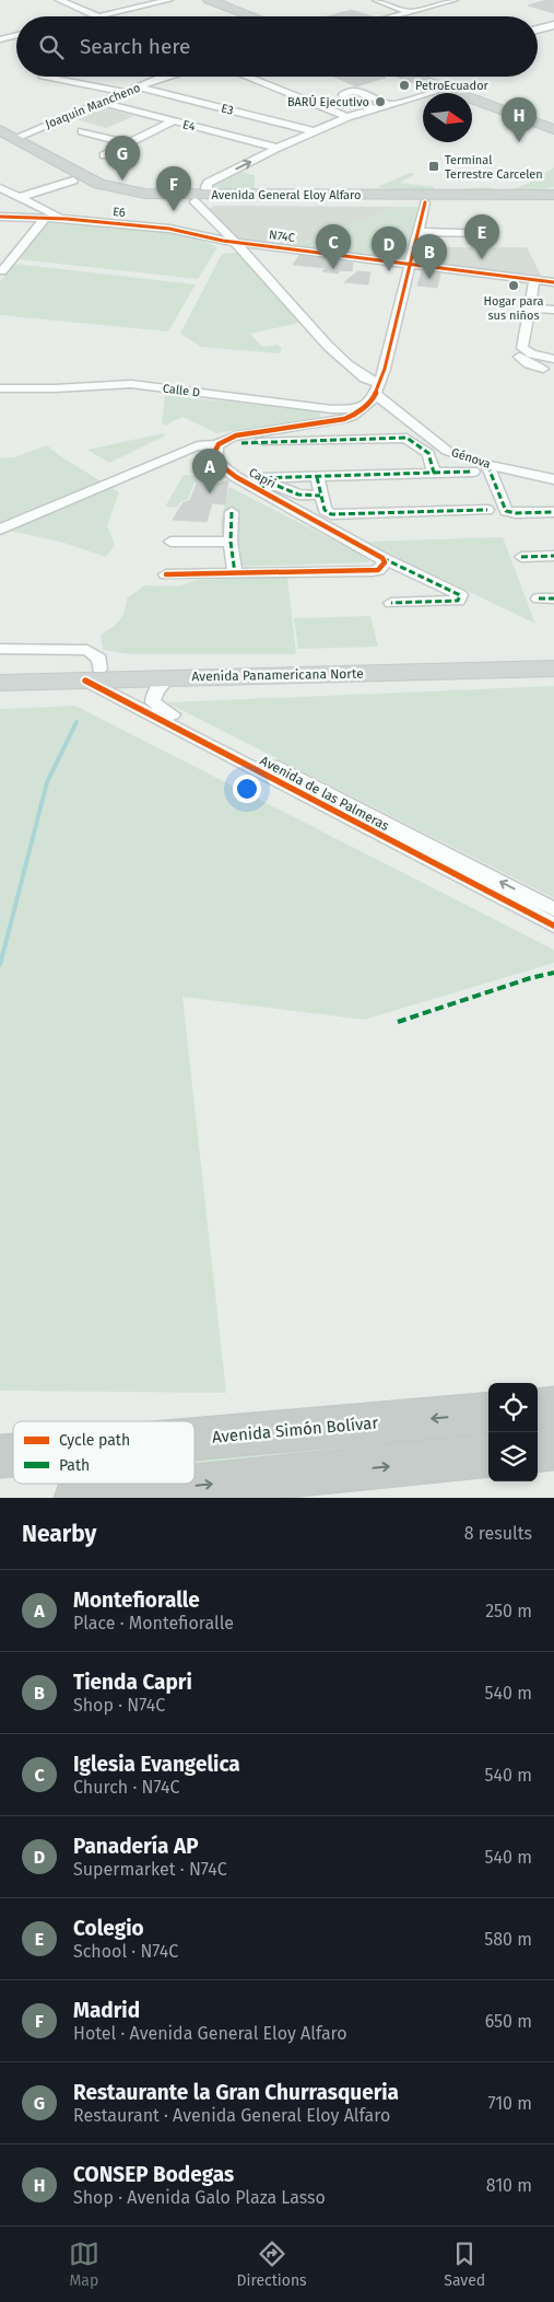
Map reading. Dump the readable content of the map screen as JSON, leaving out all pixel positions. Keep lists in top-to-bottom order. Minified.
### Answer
{"streets":{"highway":["Avenida Simón Bolívar"],"main road":["Avenida General Eloy Alfaro","Avenida Panamericana Norte"],"street":["Joaquin Mancheno","E3","E4","E6","N74C","Calle D","Génova","Capri","Avenida de las Palmeras"]},"crossings":[["Joaquin Mancheno","E3"],["Joaquin Mancheno","E4"],["Joaquin Mancheno","Avenida General Eloy Alfaro"],["E6","N74C"],["E6","Génova"],["N74C","Génova"],["Avenida Panamericana Norte","Avenida de las Palmeras"]],"places":{"other":["PetroEcuador","BARÚ Ejecutivo","Hogar para sus niños"],"transit":["Terminal Terrestre Carcelen"]},"legend":["Cycle path","Path"],"north":"right","page":{"search":"Search here","pins":["H","G","F","E","C","D","B","A"],"heading":["Nearby","8 results"],"list":[{"mark":"A","name":"Montefioralle","note":"Place · Montefioralle","value":"250 m"},{"mark":"B","name":"Tienda Capri","note":"Shop · N74C","value":"540 m"},{"mark":"C","name":"Iglesia Evangelica","note":"Church · N74C","value":"540 m"},{"mark":"D","name":"Panadería AP","note":"Supermarket · N74C","value":"540 m"},{"mark":"E","name":"Colegio","note":"School · N74C","value":"580 m"},{"mark":"F","name":"Madrid","note":"Hotel · Avenida General Eloy Alfaro","value":"650 m"},{"mark":"G","name":"Restaurante la Gran Churrasqueria","note":"Restaurant · Avenida General Eloy Alfaro","value":"710 m"},{"mark":"H","name":"CONSEP Bodegas","note":"Shop · Avenida Galo Plaza Lasso","value":"810 m"}],"nav":["Map","Directions","Saved"]}}
